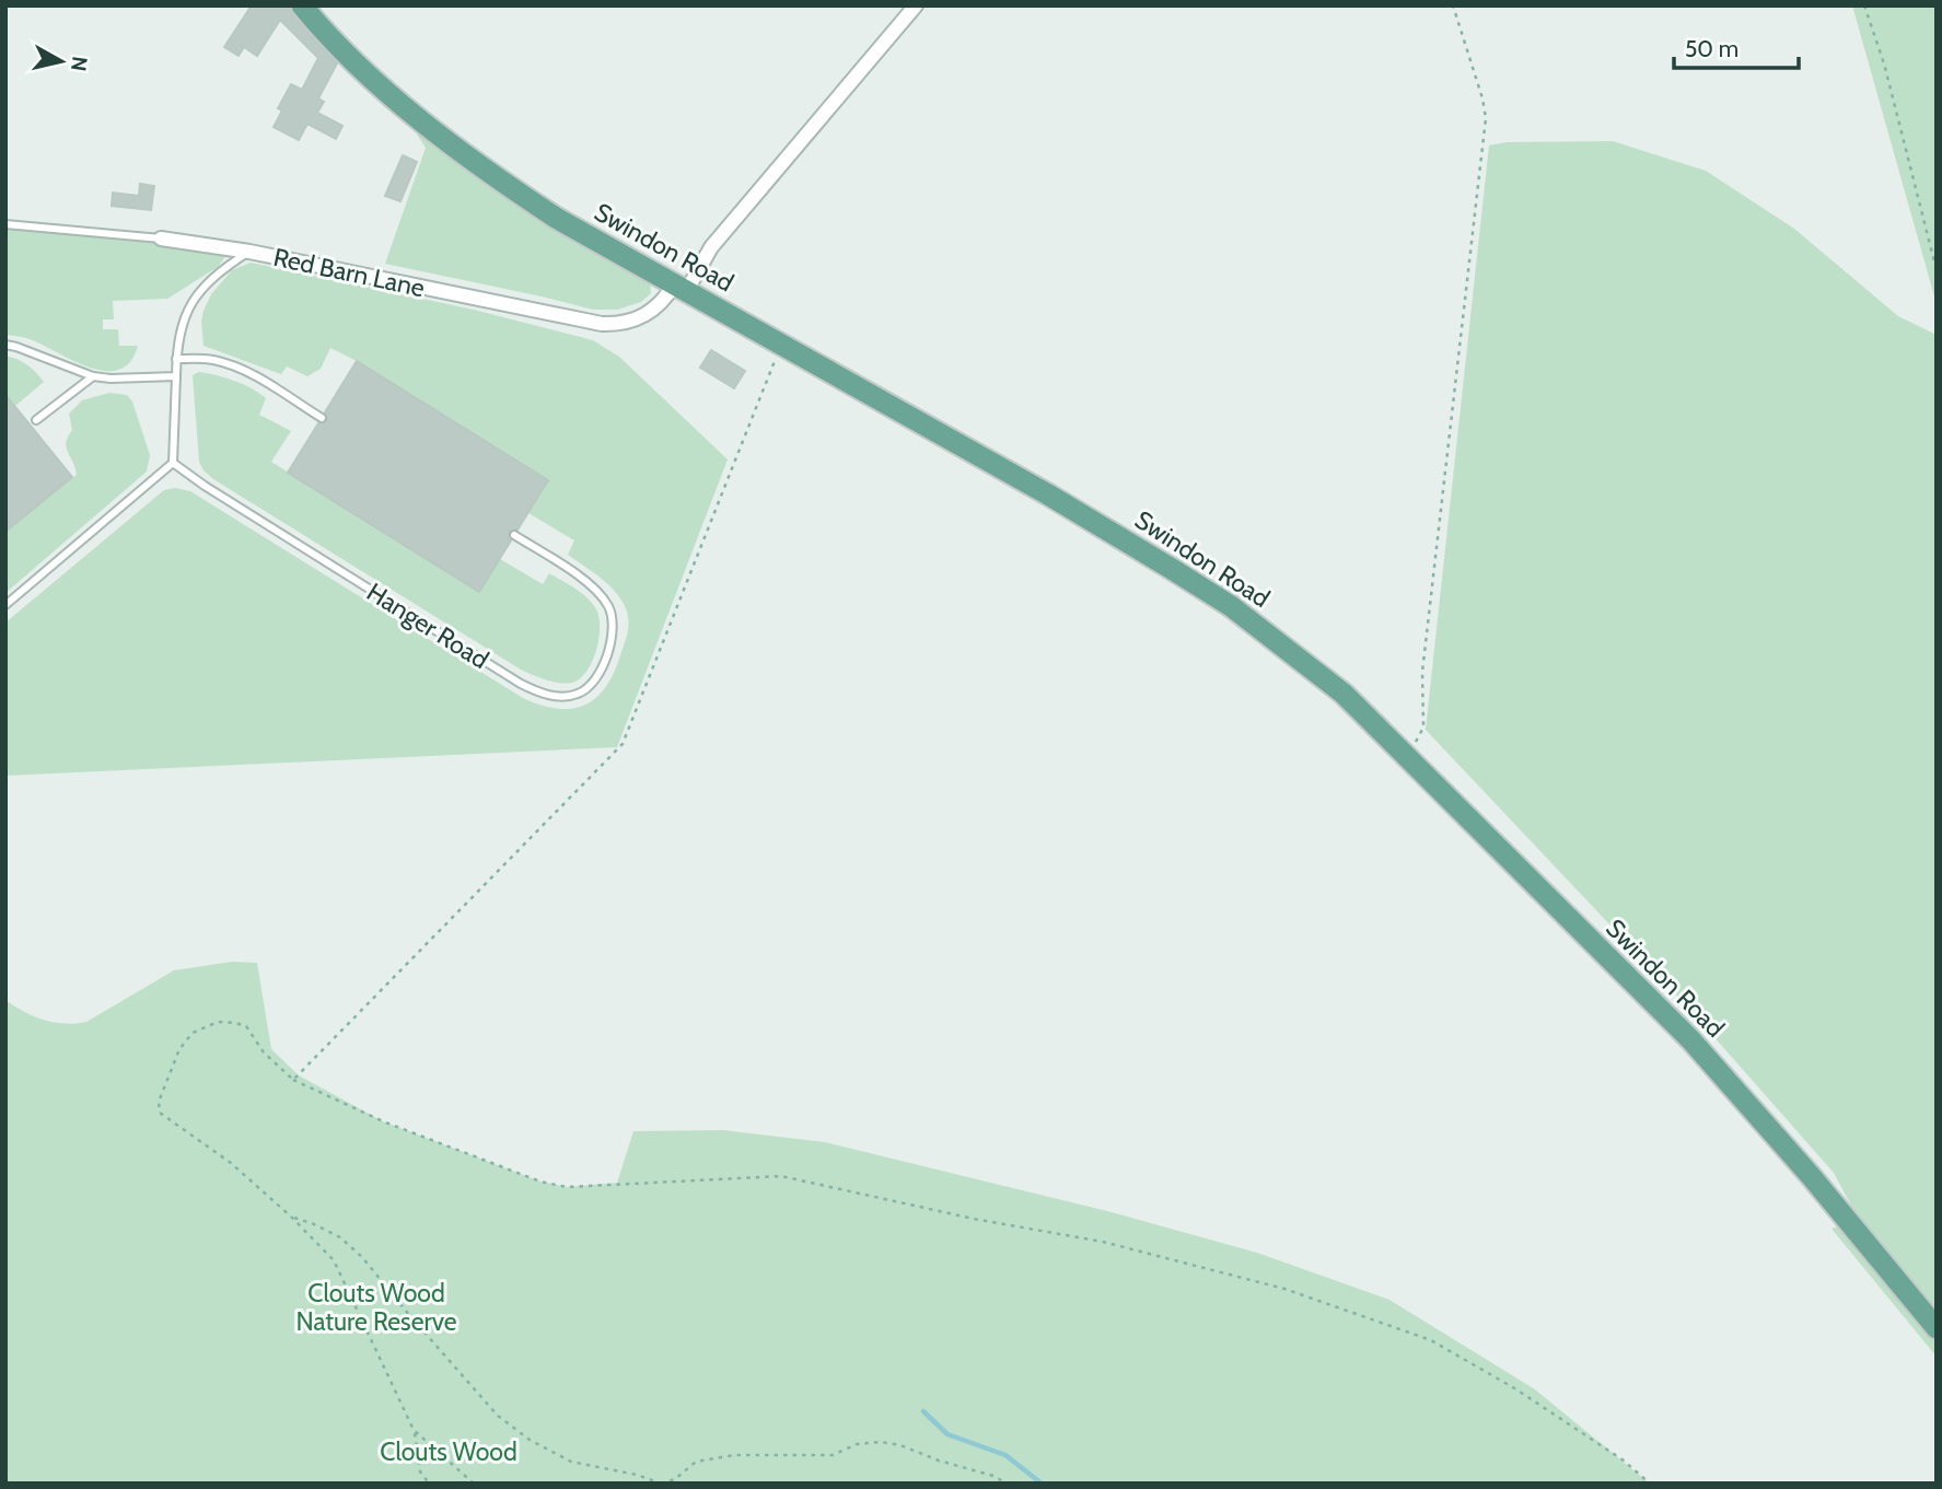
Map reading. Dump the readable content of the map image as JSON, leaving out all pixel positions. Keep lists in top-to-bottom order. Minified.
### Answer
{"streets":{"main road":["Swindon Road"],"street":["Red Barn Lane"],"lane":["Hanger Road"]},"crossings":[["Swindon Road","Red Barn Lane"]],"parks":["Clouts Wood Nature Reserve","Clouts Wood"],"scale_bar":"50 m","north":"right"}
